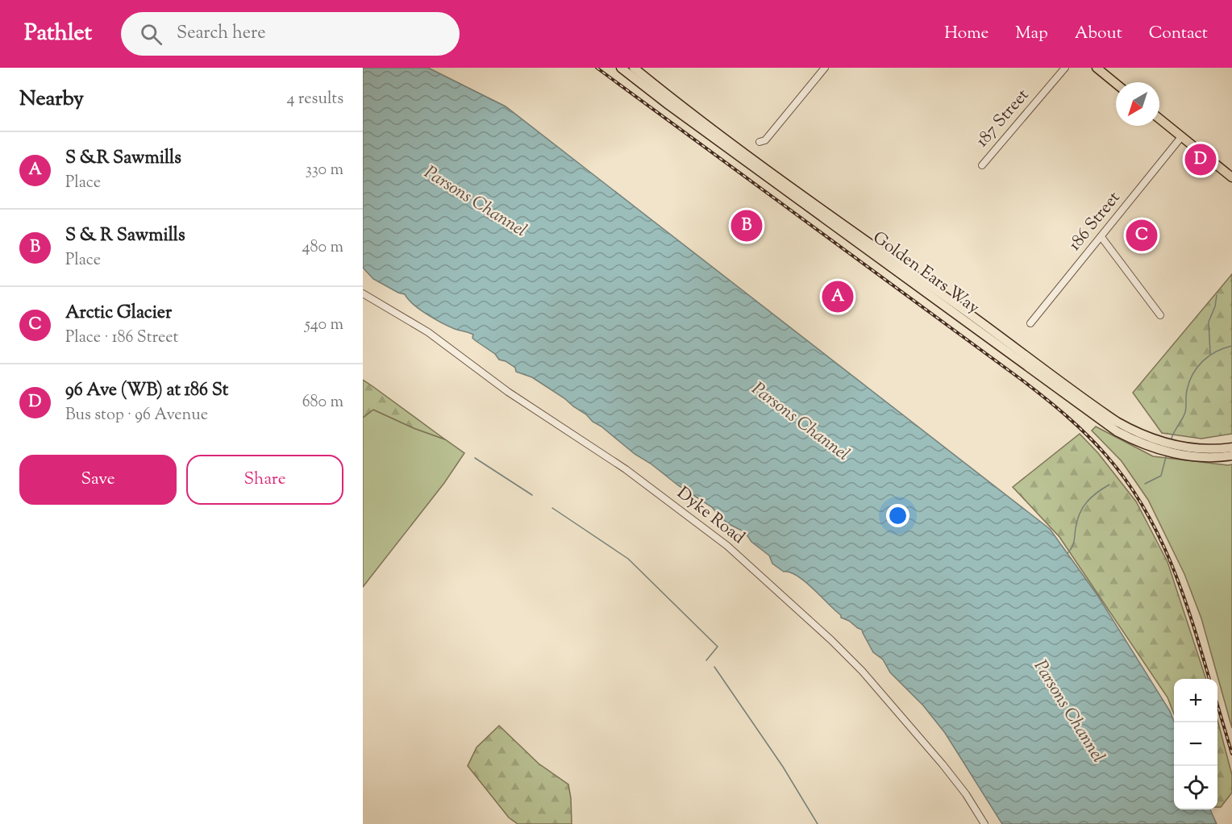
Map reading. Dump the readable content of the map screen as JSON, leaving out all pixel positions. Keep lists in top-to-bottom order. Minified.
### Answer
{"streets":{"main road":["Golden Ears Way"],"street":["187 Street","186 Street","Dyke Road"]},"water":["Parsons Channel"],"north":"bottom left","page":{"header":"Pathlet","search":"Search here","nav":["Home","Map","About","Contact"],"heading":["Nearby","4 results"],"list":[{"mark":"A","name":"S &R Sawmills","note":"Place","value":"330 m"},{"mark":"B","name":"S & R Sawmills","note":"Place","value":"480 m"},{"mark":"C","name":"Arctic Glacier","note":"Place · 186 Street","value":"540 m"},{"mark":"D","name":"96 Ave (WB) at 186 St","note":"Bus stop · 96 Avenue","value":"680 m"}],"pins":["D","B","C","A"],"buttons":["Save","Share"],"map_buttons":["+","−"]}}
